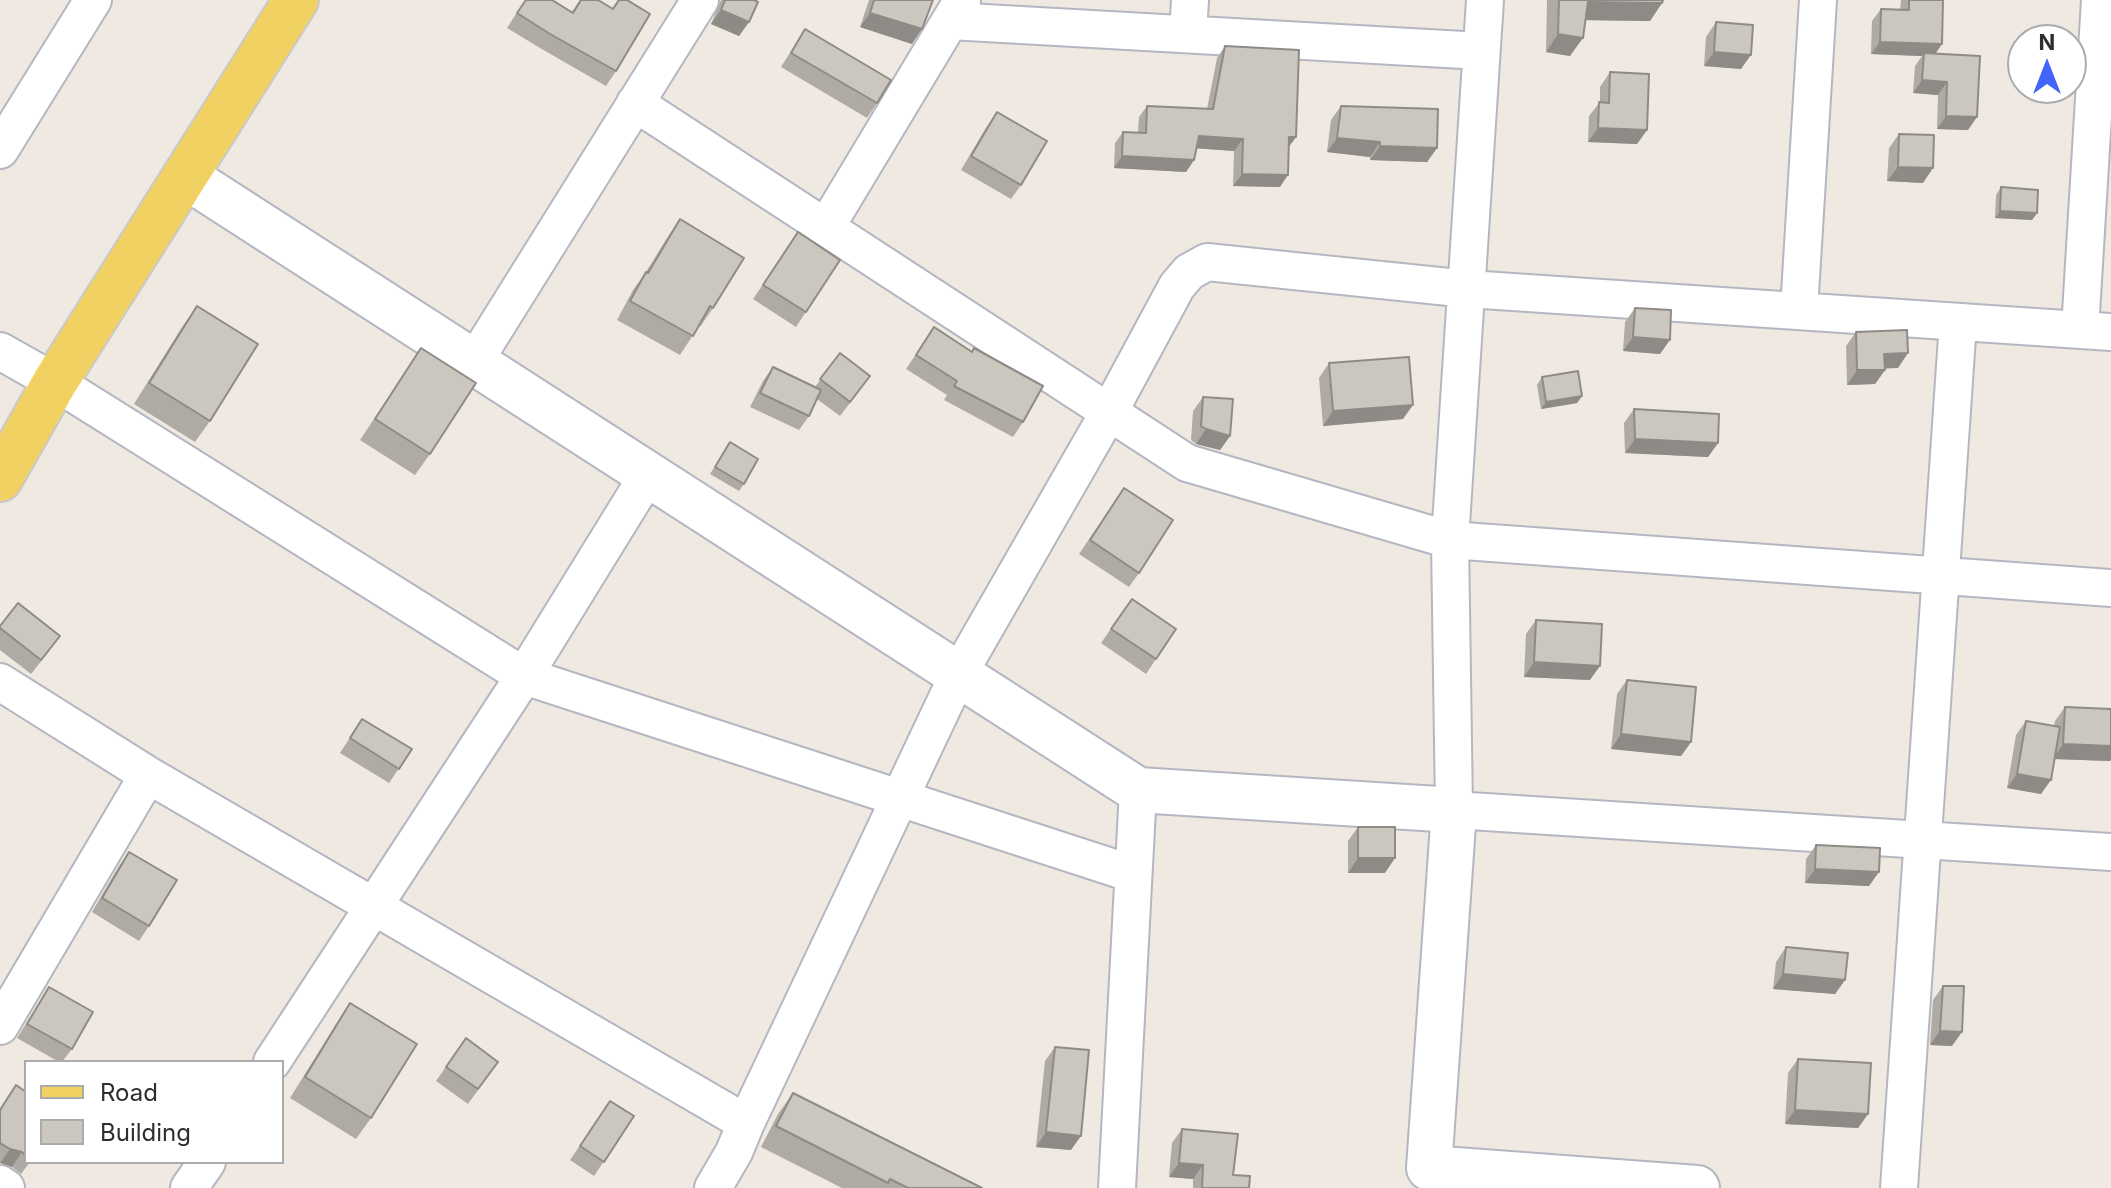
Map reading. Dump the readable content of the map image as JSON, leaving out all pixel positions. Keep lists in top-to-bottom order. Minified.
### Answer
{"legend":["Road","Building"],"north":"top"}
